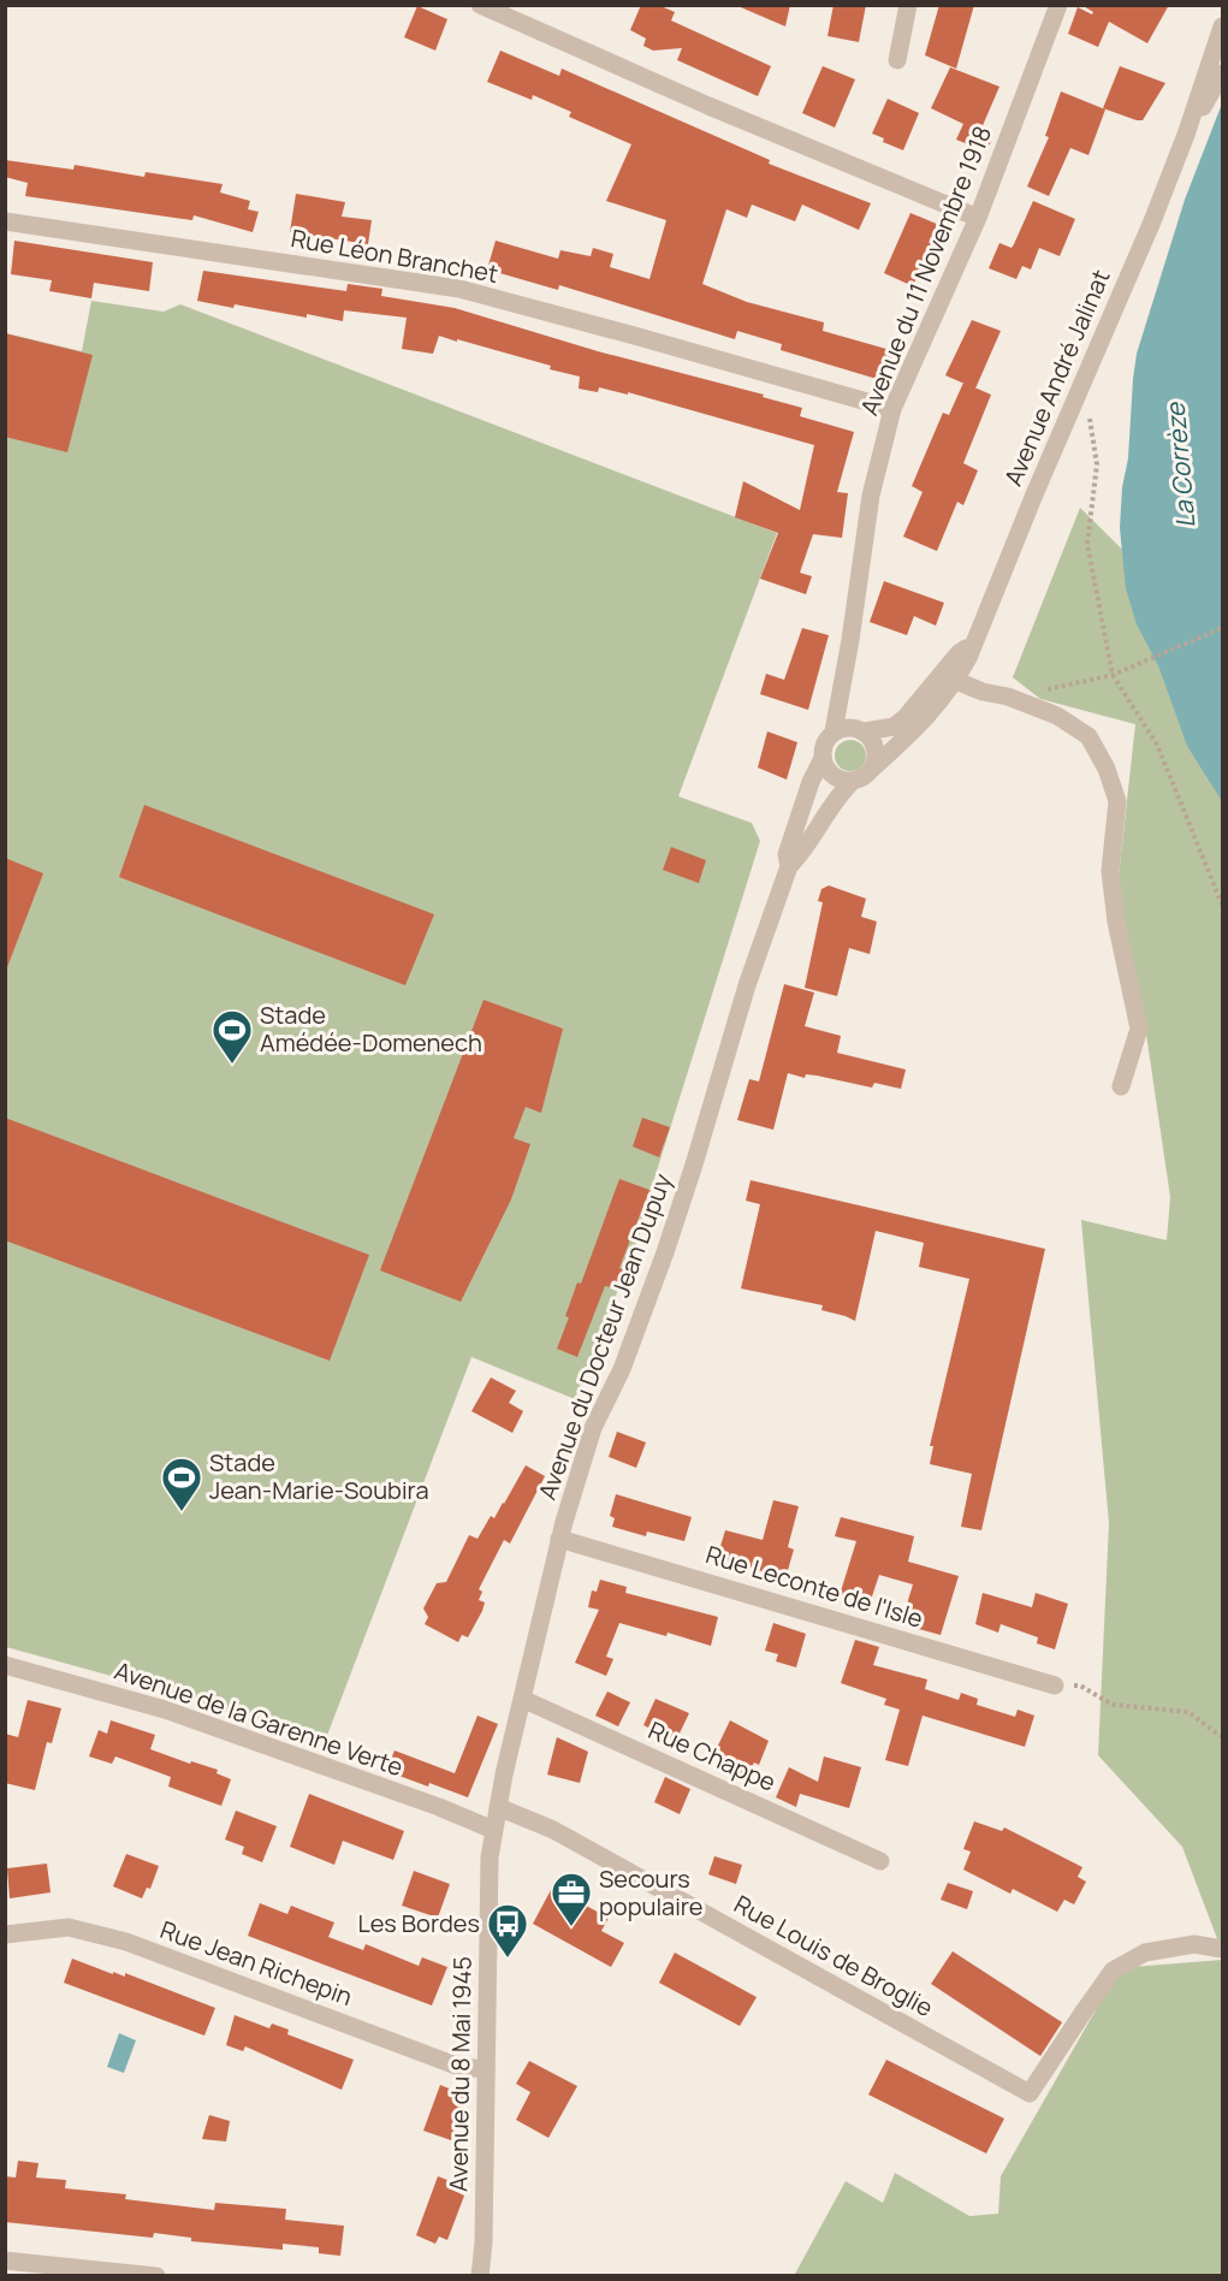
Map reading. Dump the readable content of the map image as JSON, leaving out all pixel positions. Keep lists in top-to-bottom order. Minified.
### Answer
{"streets":{"street":["Rue Léon Branchet","Avenue du 11 Novembre 1918","Avenue André Jalinat","Avenue du Docteur Jean Dupuy","Rue Leconte de l'Isle","Avenue de la Garenne Verte","Rue Chappe","Rue Louis de Broglie","Rue Jean Richepin","Avenue du 8 Mai 1945"]},"crossings":[["Rue Léon Branchet","Avenue du 11 Novembre 1918"],["Avenue du 11 Novembre 1918","Avenue André Jalinat"],["Avenue du 11 Novembre 1918","Avenue du Docteur Jean Dupuy"],["Avenue André Jalinat","Avenue du Docteur Jean Dupuy"],["Avenue du Docteur Jean Dupuy","Rue Leconte de l'Isle"],["Avenue du Docteur Jean Dupuy","Avenue de la Garenne Verte"],["Avenue du Docteur Jean Dupuy","Rue Chappe"],["Avenue du Docteur Jean Dupuy","Rue Louis de Broglie"],["Avenue du Docteur Jean Dupuy","Avenue du 8 Mai 1945"],["Avenue de la Garenne Verte","Avenue du 8 Mai 1945"],["Rue Jean Richepin","Avenue du 8 Mai 1945"]],"water":["La Corrèze"],"places":{"sports":["Stade Amédée-Domenech","Stade Jean-Marie-Soubira"],"office":["Secours populaire"],"bus stop":["Les Bordes"]}}
